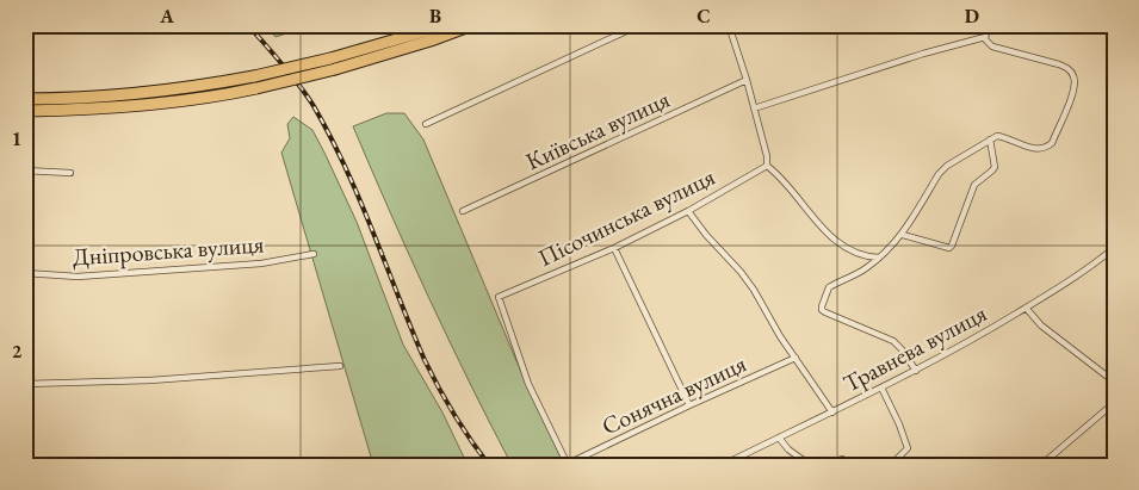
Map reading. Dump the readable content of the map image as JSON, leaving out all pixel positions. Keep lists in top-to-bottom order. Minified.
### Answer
{"streets":{"street":["Київська вулиця","Пісочинська вулиця","Дніпровська вулиця","Травнева вулиця","Сонячна вулиця"]},"crossings":[["Пісочинська вулиця","Сонячна вулиця"]],"grid":{"columns":["A","B","C","D"],"rows":["1","2"]}}
